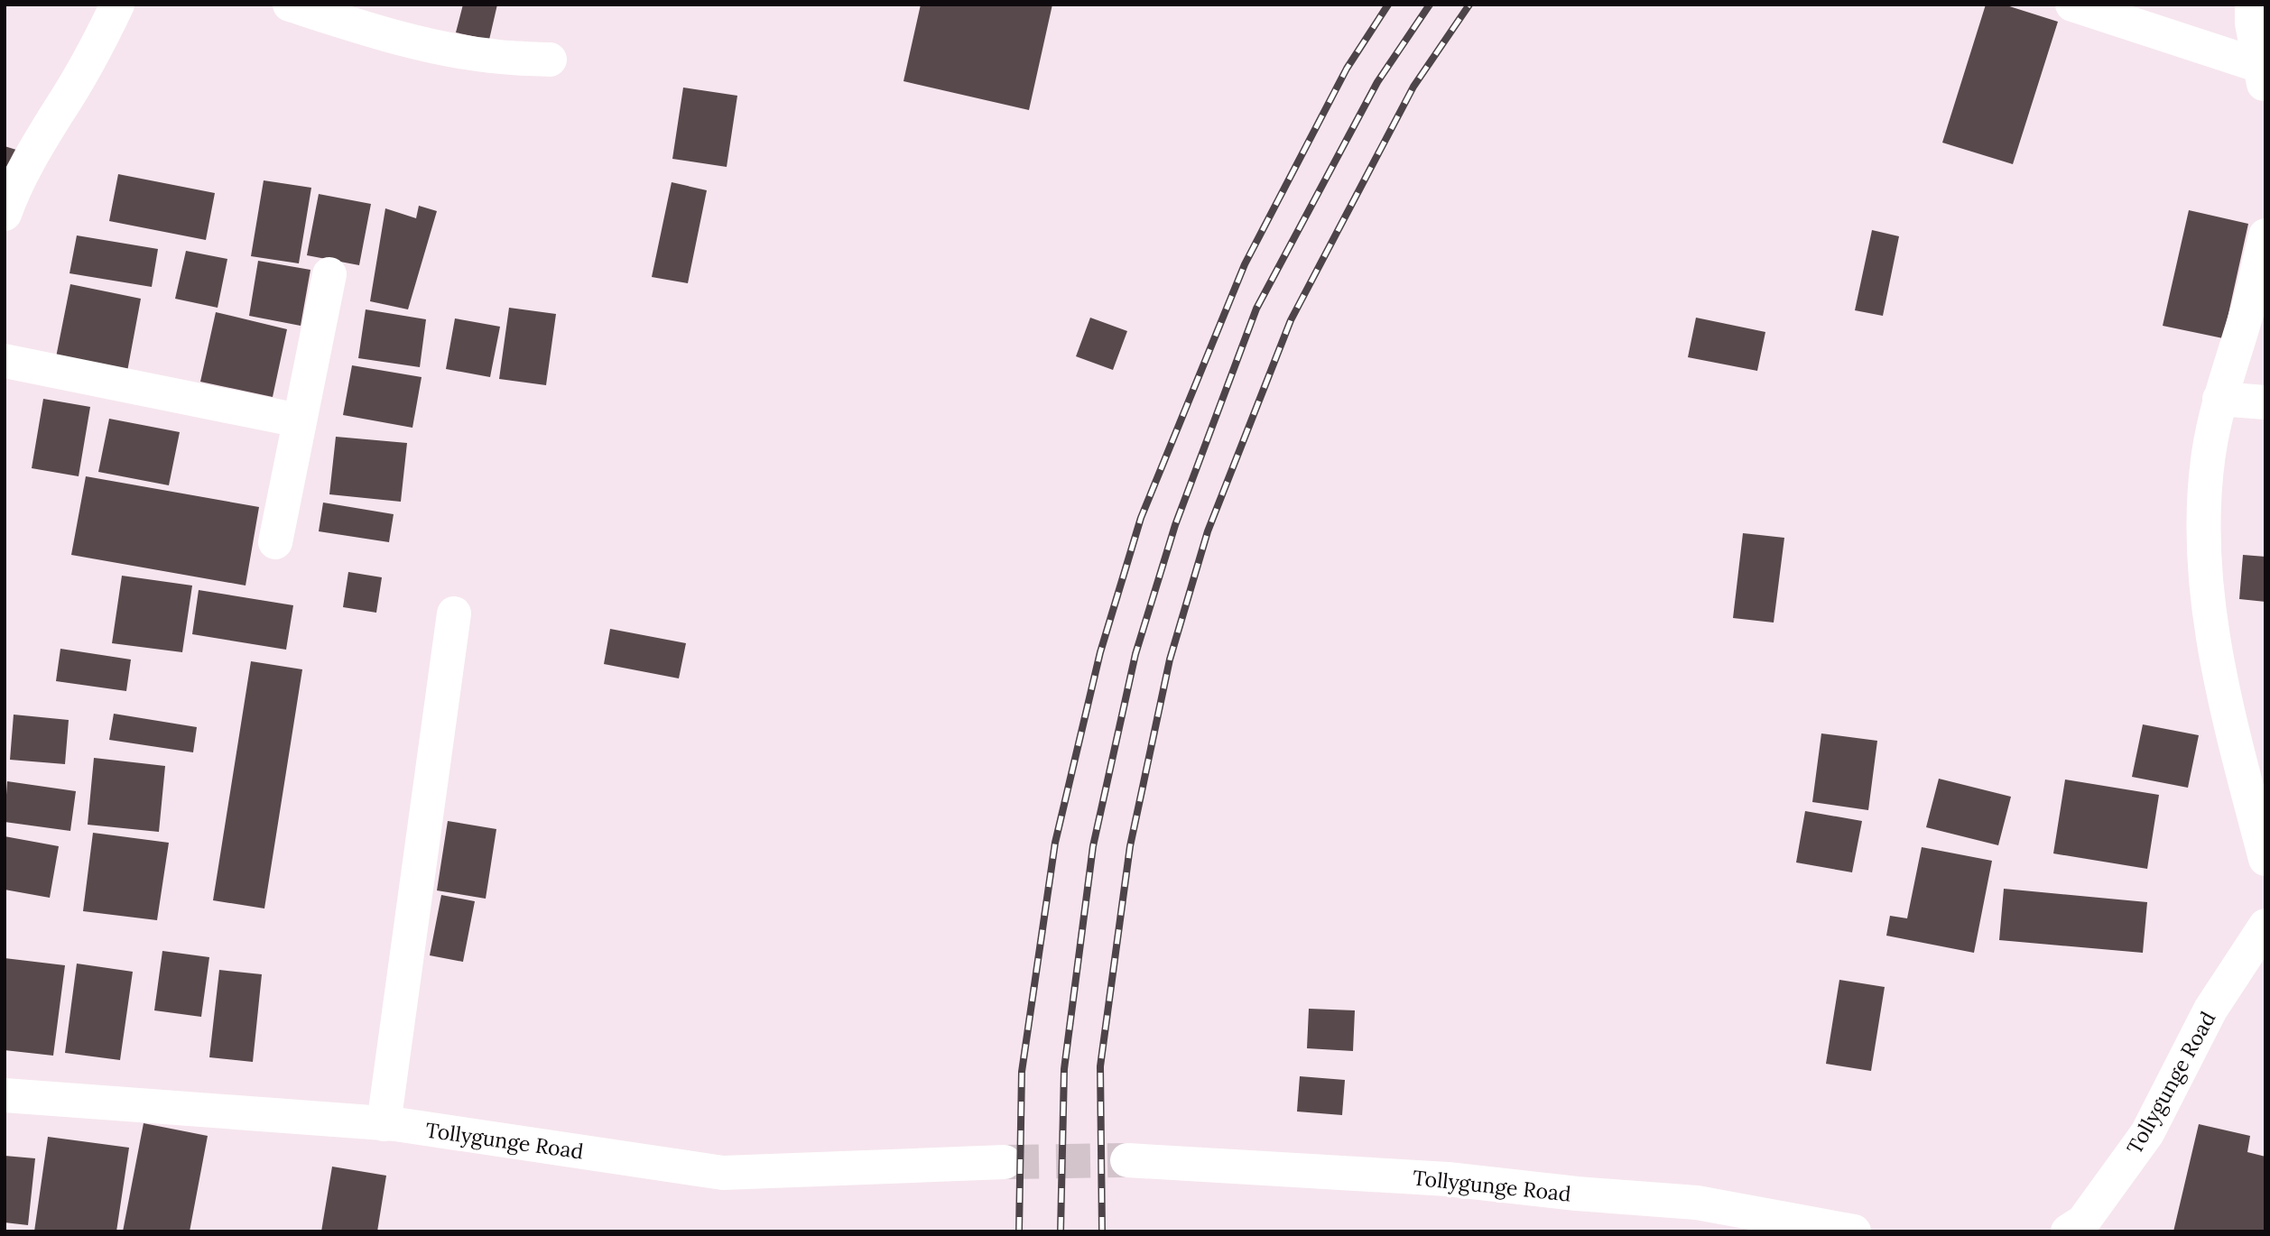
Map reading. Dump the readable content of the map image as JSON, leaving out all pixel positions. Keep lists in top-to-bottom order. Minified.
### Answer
{"streets":{"street":["Tollygunge Road"]}}
